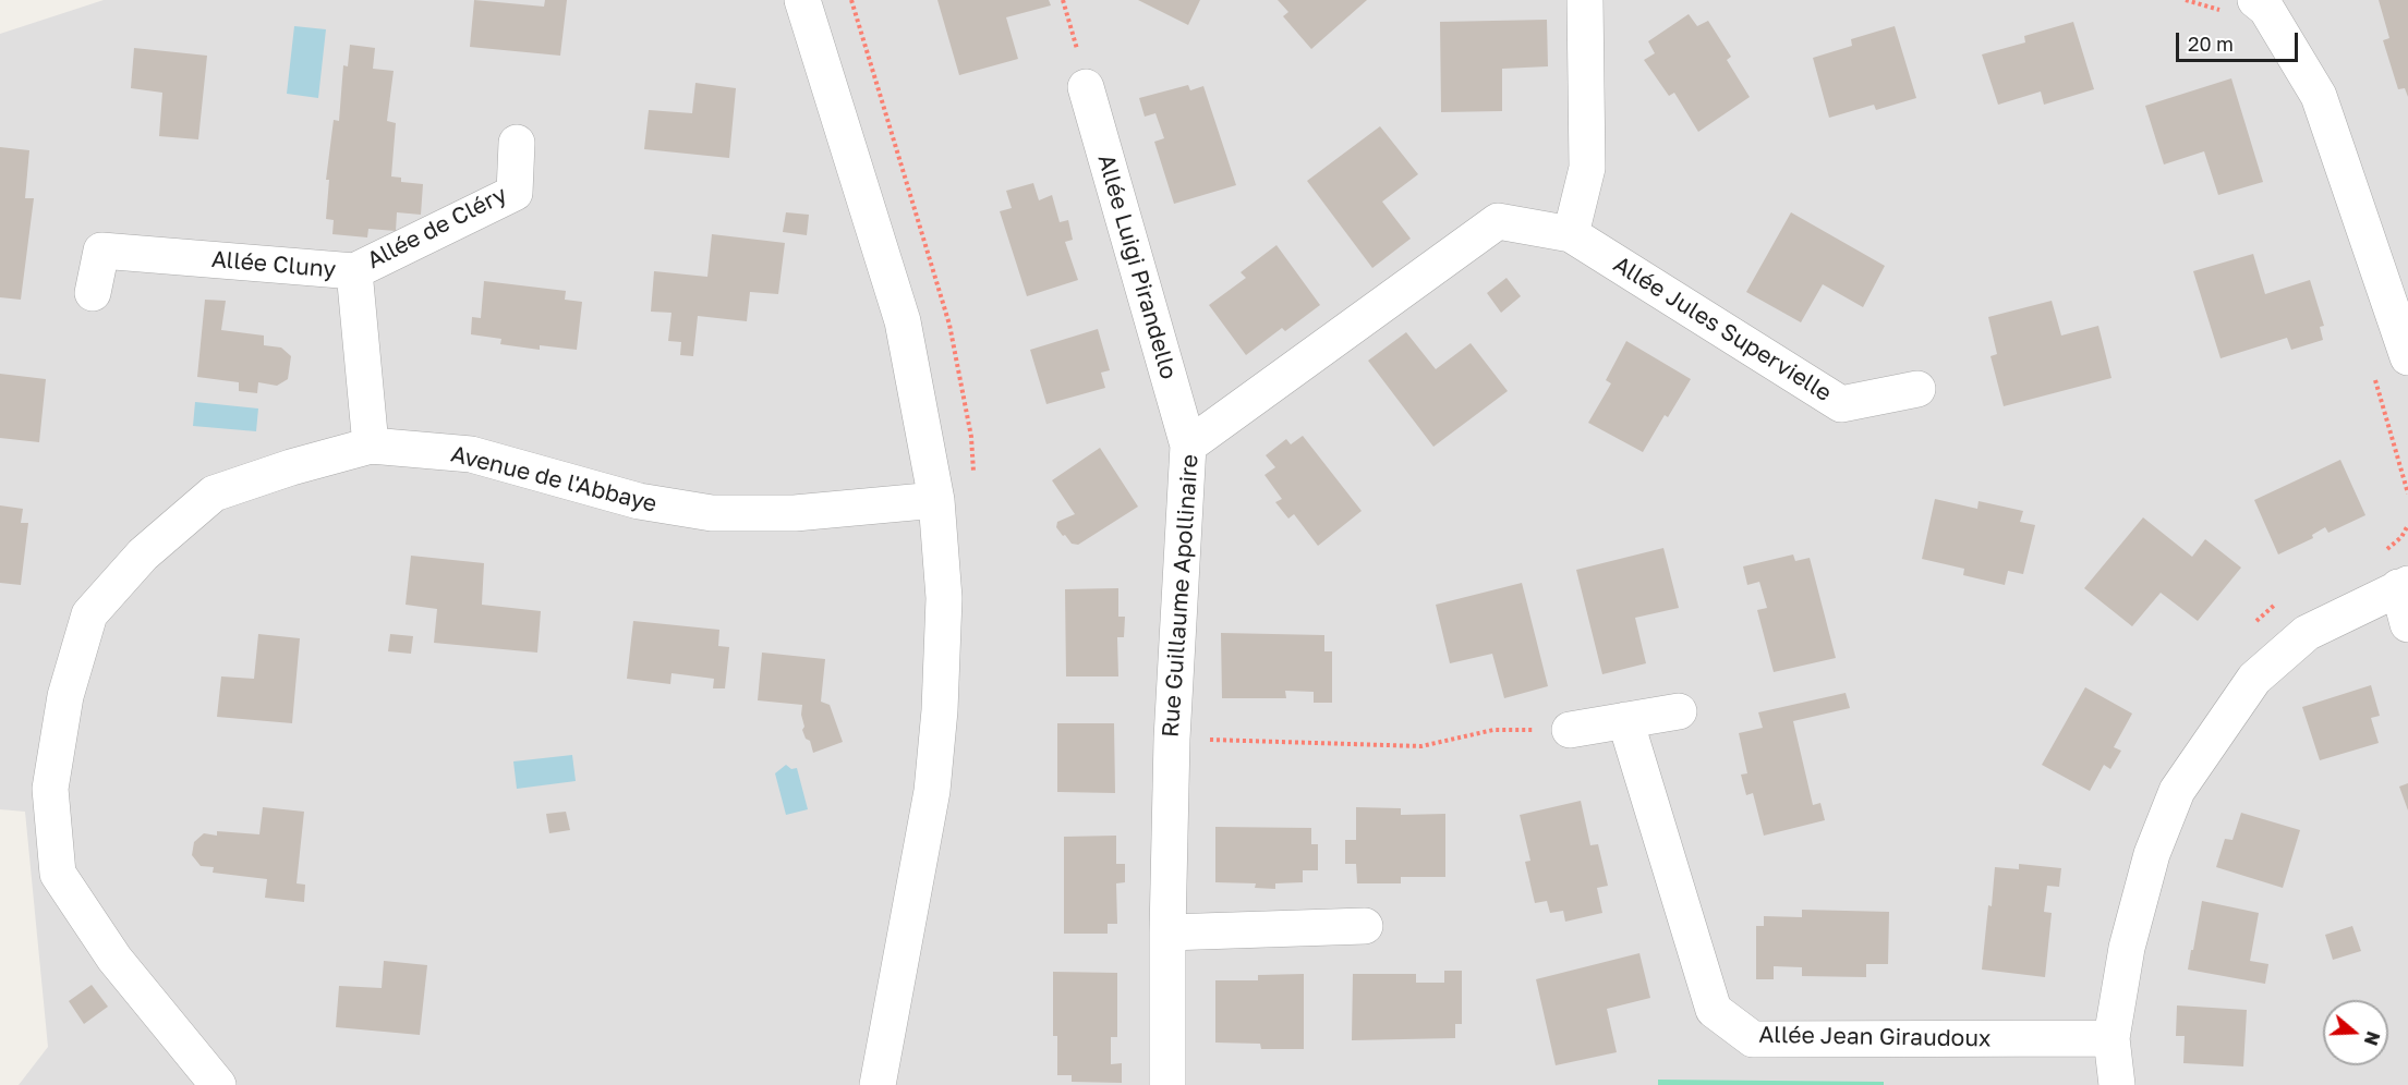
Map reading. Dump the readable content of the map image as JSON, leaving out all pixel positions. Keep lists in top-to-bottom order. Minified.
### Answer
{"streets":{"street":["Allée de Cléry","Allée Cluny","Allée Luigi Pirandello","Allée Jules Supervielle","Avenue de l'Abbaye","Rue Guillaume Apollinaire","Allée Jean Giraudoux"]},"crossings":[["Allée de Cléry","Allée Cluny"],["Allée Cluny","Avenue de l'Abbaye"],["Allée Luigi Pirandello","Rue Guillaume Apollinaire"],["Allée Jules Supervielle","Rue Guillaume Apollinaire"]],"scale_bar":"20 m","north":"right"}
